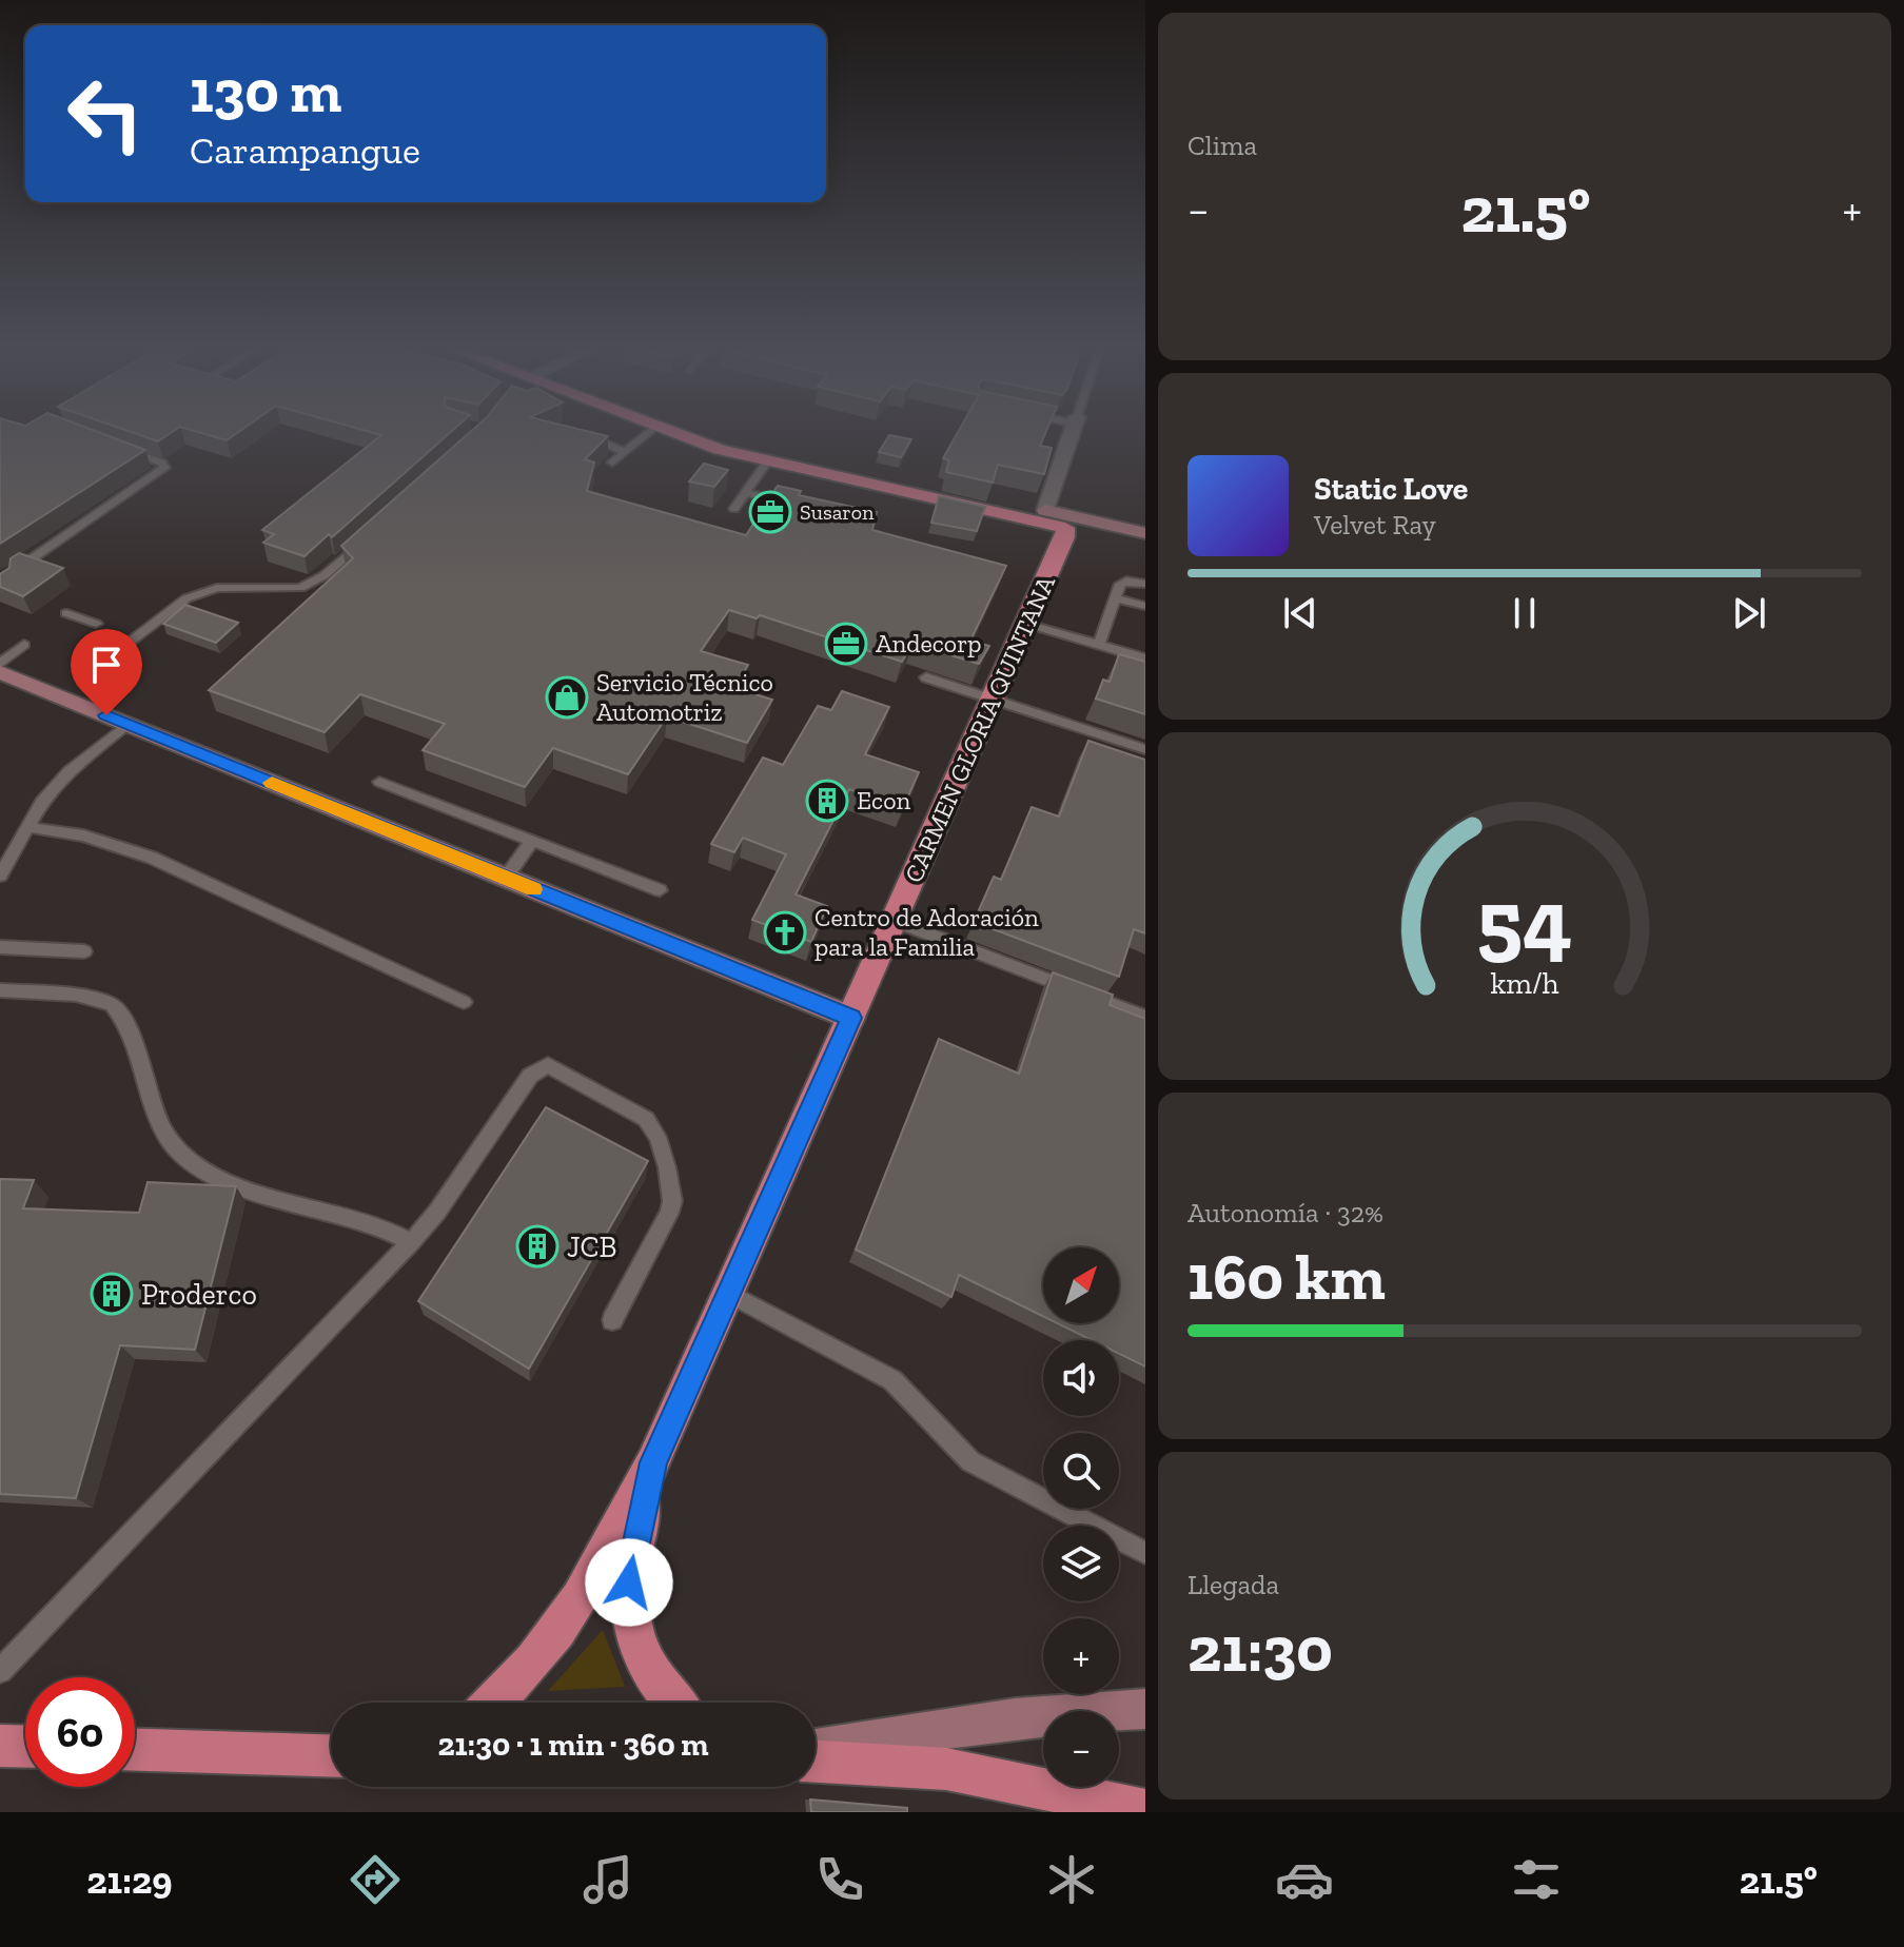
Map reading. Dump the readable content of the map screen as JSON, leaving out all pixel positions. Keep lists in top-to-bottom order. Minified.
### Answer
{"streets":{"main road":["CARMEN GLORIA QUINTANA"]},"places":{"office":["Susaron","Andecorp"],"shop":["Servicio Técnico Automotriz"],"building":["Econ","JCB","Proderco"],"church":["Centro de Adoración para la Familia"]},"north":"top right","page":{"tile":["Clima",["Autonomía · 32%","160 km"],["Llegada","21:30"]],"turn":["130 m","Carampangue"],"heat":["−","21.5°","+"],"song":["Static Love","Velvet Ray"],"map_buttons":["+","−"],"limit":"60","trip":"21:30 · 1 min · 360 m","tabs":["21:29","21.5°"],"gauge":["54","km/h"]}}
